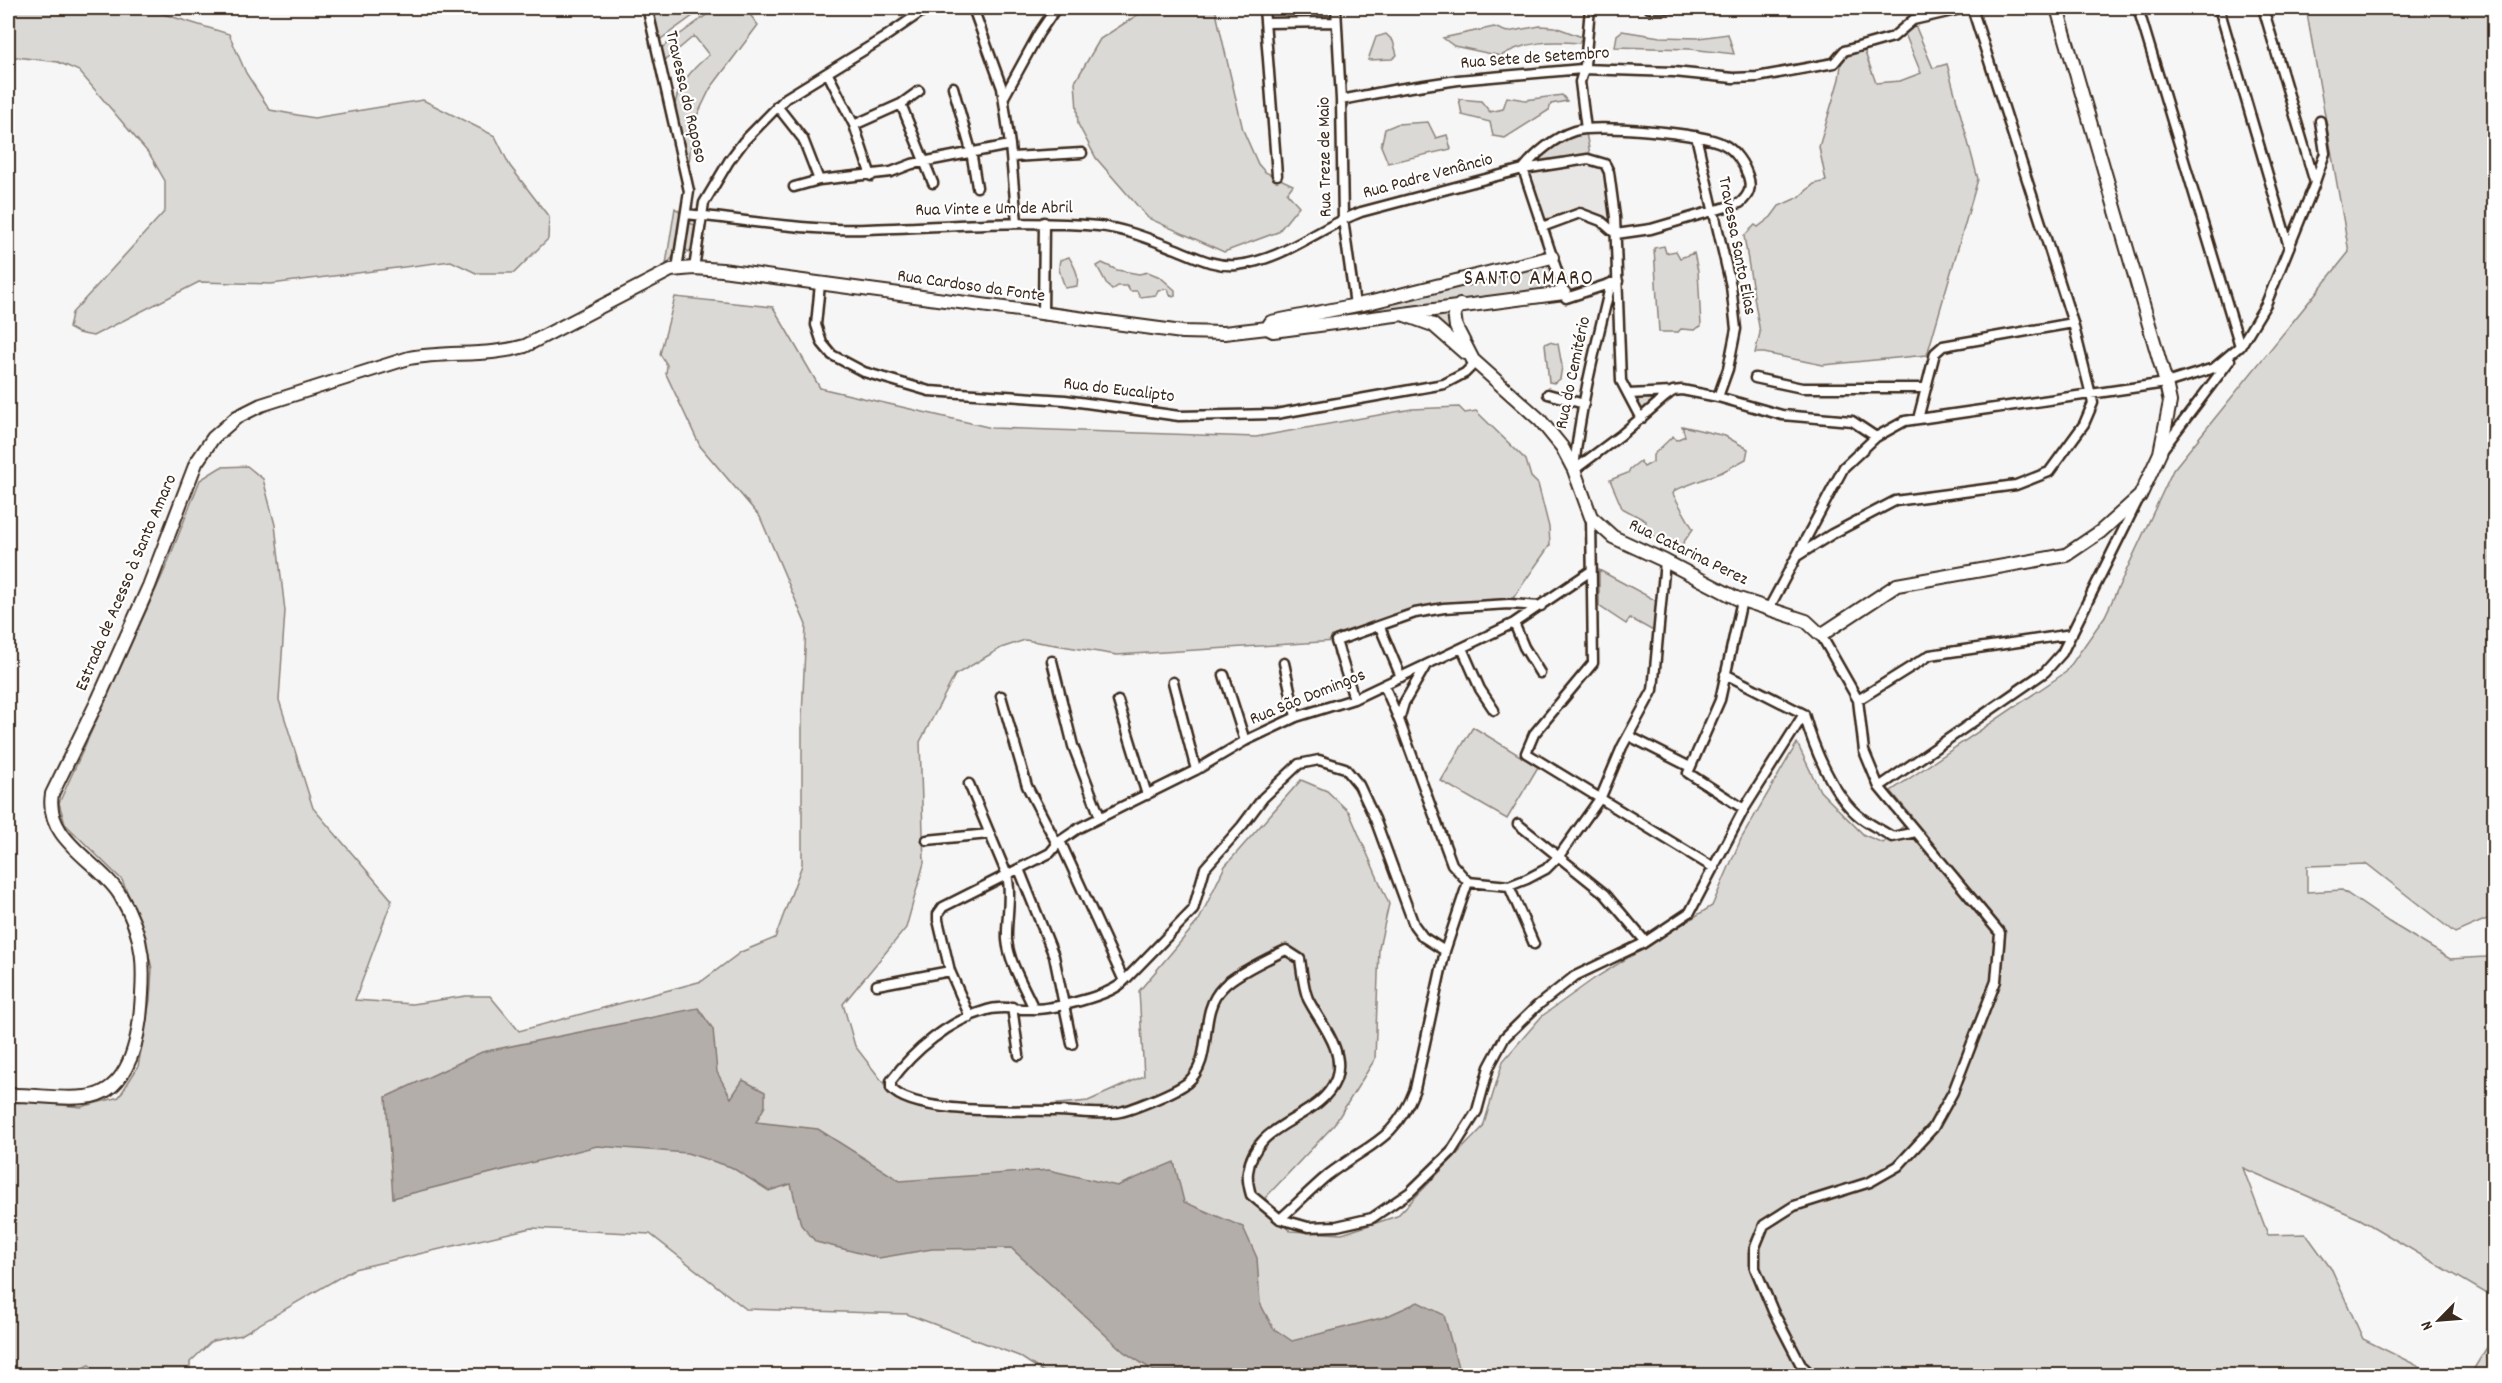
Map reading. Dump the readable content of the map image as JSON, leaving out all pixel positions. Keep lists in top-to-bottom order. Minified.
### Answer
{"streets":{"main road":["Rua Cardoso da Fonte","Rua Catarina Perez","Estrada de Acesso à Santo Amaro"],"street":["Rua Sete de Setembro","Travessa do Raposo","Rua Treze de Maio","Rua Padre Venâncio","Rua Vinte e Um de Abril","Travessa Santo Elias","Rua do Cemitério","Rua do Eucalipto","Rua São Domingos"]},"crossings":[["Rua Sete de Setembro","Rua Treze de Maio"],["Travessa do Raposo","Rua Vinte e Um de Abril"],["Rua Treze de Maio","Rua Padre Venâncio"],["Rua Treze de Maio","Rua Vinte e Um de Abril"],["Rua Treze de Maio","Rua Cardoso da Fonte"],["Rua Padre Venâncio","Rua Vinte e Um de Abril"],["Rua Padre Venâncio","Travessa Santo Elias"],["Rua Cardoso da Fonte","Rua do Cemitério"],["Rua Cardoso da Fonte","Rua do Eucalipto"],["Rua Cardoso da Fonte","Estrada de Acesso à Santo Amaro"]],"districts":["SANTO AMARO"],"north":"bottom left"}
